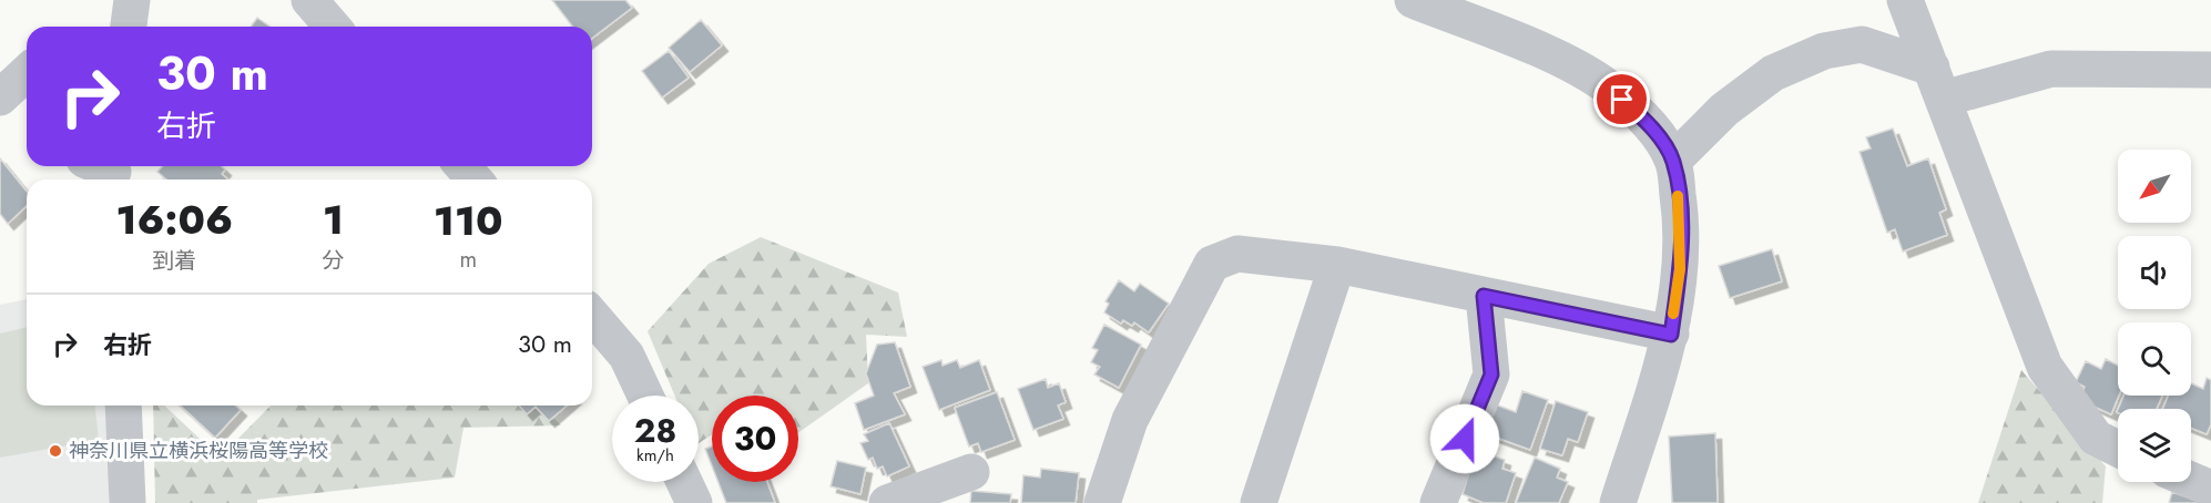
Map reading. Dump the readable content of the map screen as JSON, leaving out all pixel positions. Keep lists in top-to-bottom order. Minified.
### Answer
{"places":["神奈川県立横浜桜陽高等学校"],"north":"bottom left","page":{"turn":["30 m","右折"],"eta":["16:06","到着","1","分","110","m"],"list":[{"name":"右折","value":"30 m"}],"speed":"28 km/h","limit":"30"}}
